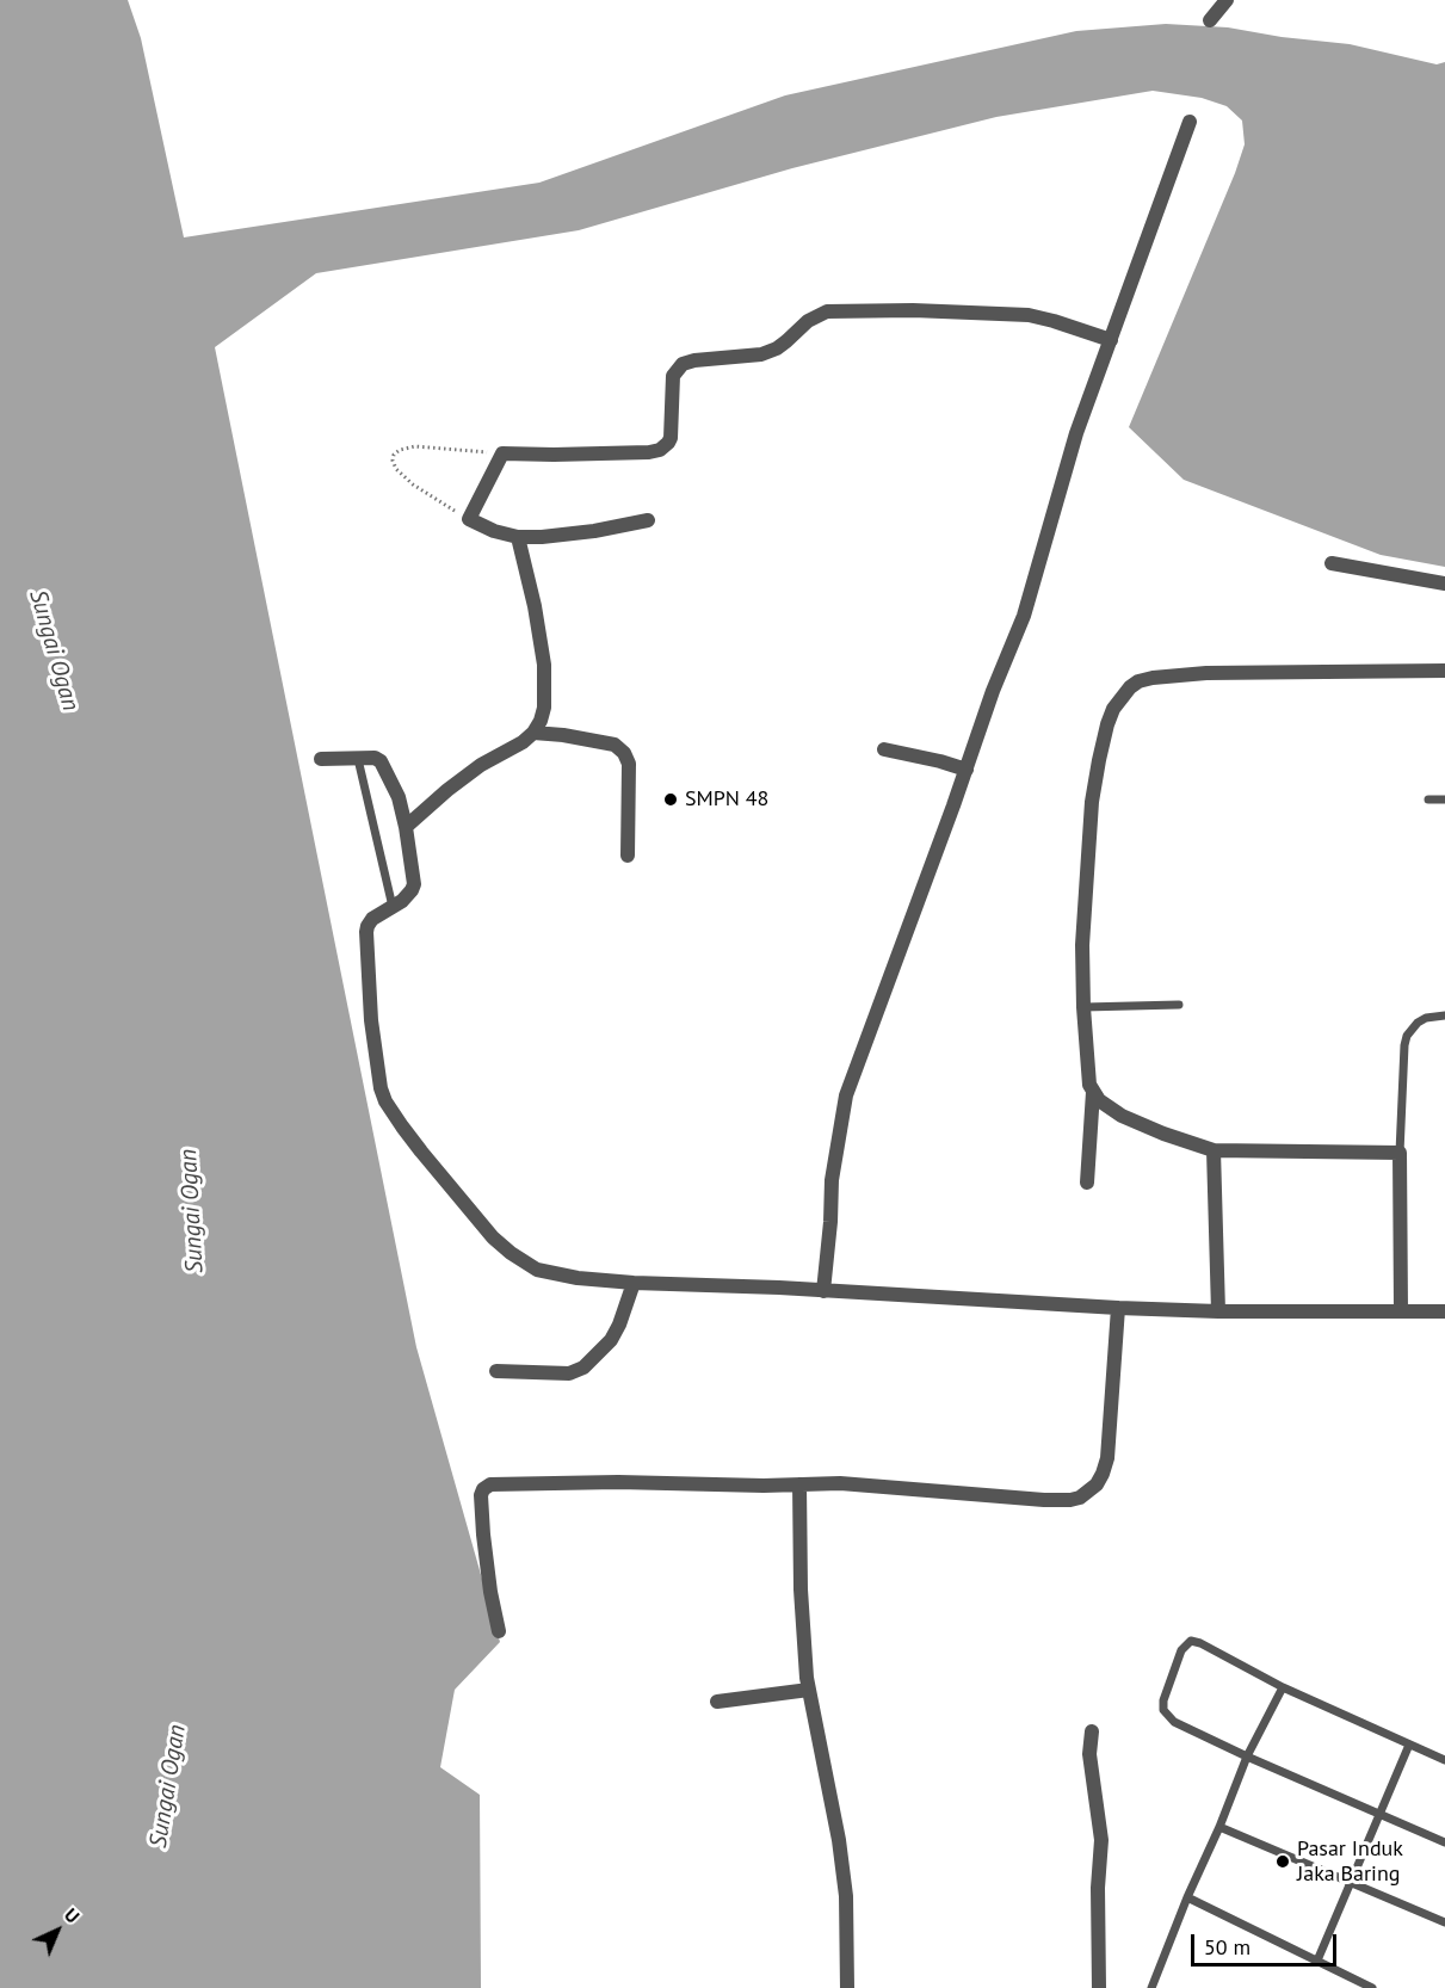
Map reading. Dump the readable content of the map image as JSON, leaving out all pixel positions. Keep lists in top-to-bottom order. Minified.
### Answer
{"water":["Sungai Ogan"],"places":["SMPN 48","Pasar Induk Jaka Baring"],"scale_bar":"50 m","north":"top right"}
